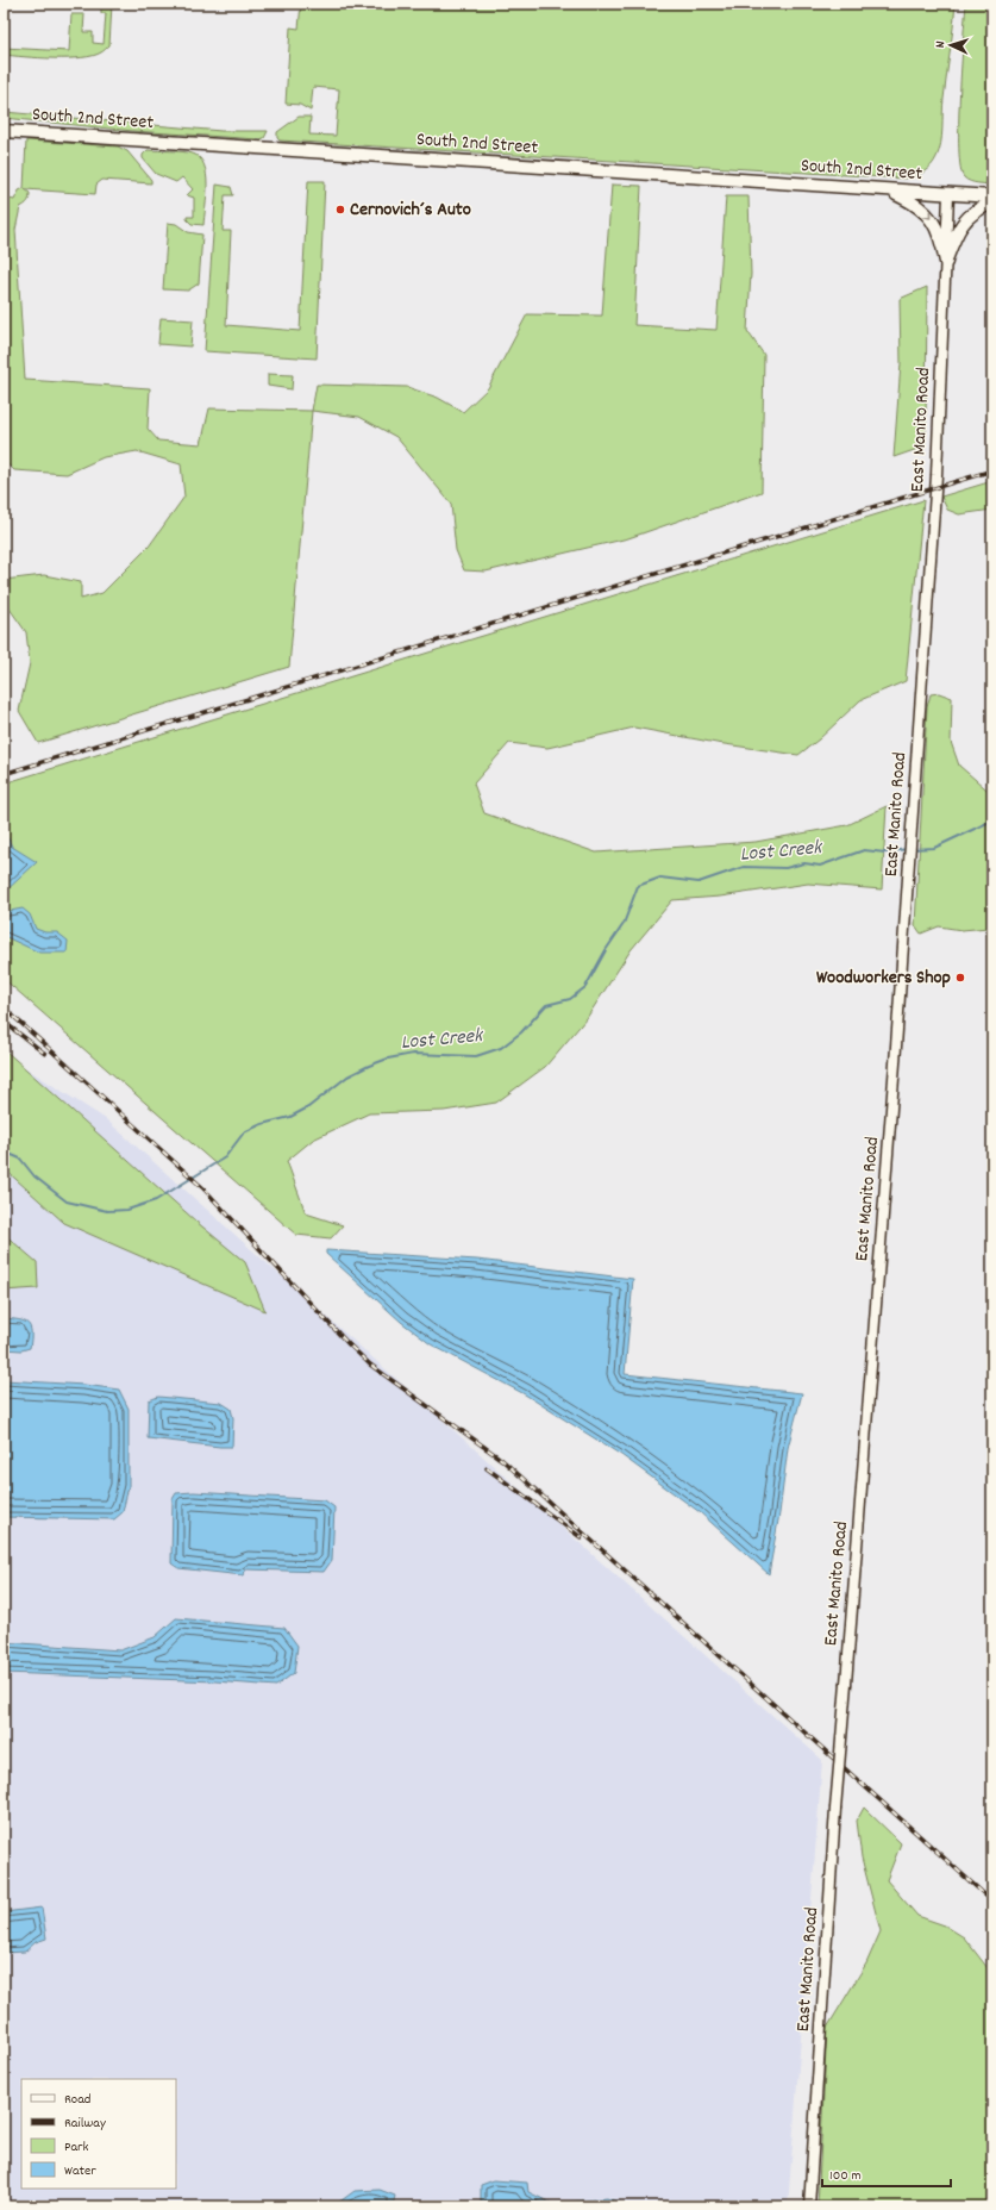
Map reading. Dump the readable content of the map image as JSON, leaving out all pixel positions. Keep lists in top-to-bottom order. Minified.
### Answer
{"streets":{"main road":["South 2nd Street"],"street":["East Manito Road"]},"crossings":[["South 2nd Street","East Manito Road"]],"water":["Lost Creek"],"places":["Cernovich´s Auto","Woodworkers Shop"],"legend":["Road","Railway","Park","Water"],"scale_bar":"100 m","north":"left"}
